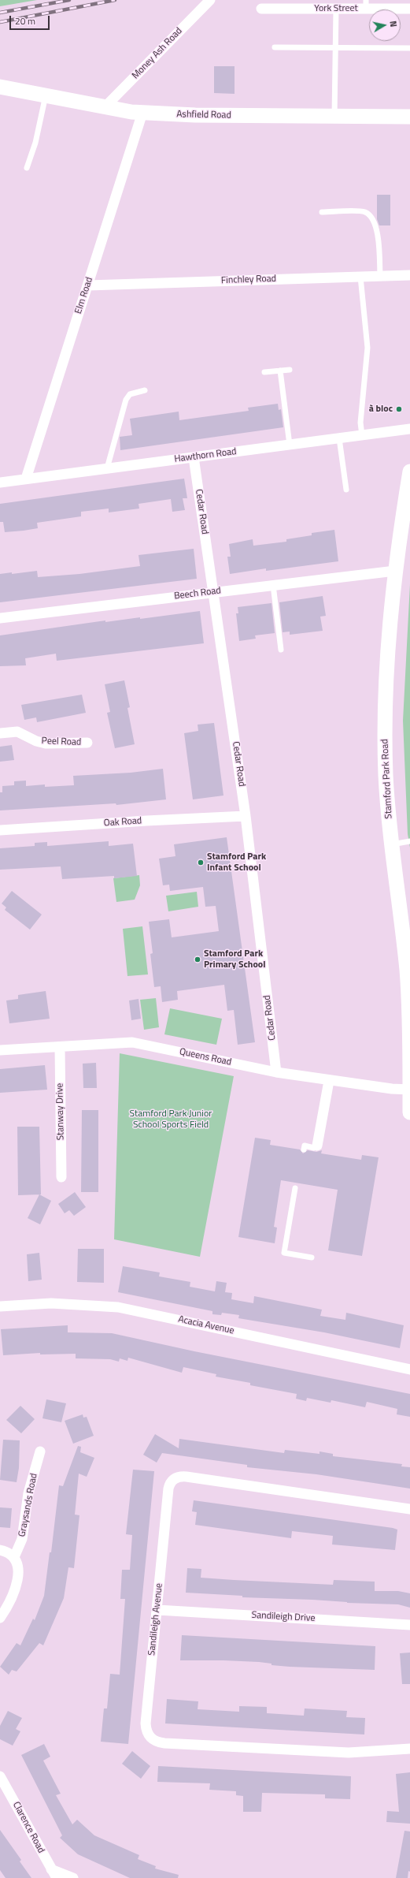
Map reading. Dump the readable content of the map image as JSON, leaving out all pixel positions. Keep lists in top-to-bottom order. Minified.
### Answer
{"streets":{"street":["York Street","Money Ash Road","Ashfield Road","Finchley Road","Elm Road","Hawthorn Road","Cedar Road","Beech Road","Peel Road","Stamford Park Road","Oak Road","Queens Road","Stanway Drive","Acacia Avenue","Graysands Road","Sandileigh Drive","Sandileigh Avenue","Clarence Road"]},"crossings":[["Money Ash Road","Ashfield Road"],["Ashfield Road","Elm Road"],["Finchley Road","Elm Road"],["Elm Road","Hawthorn Road"],["Hawthorn Road","Cedar Road"],["Cedar Road","Beech Road"],["Cedar Road","Oak Road"],["Cedar Road","Queens Road"],["Beech Road","Stamford Park Road"],["Stamford Park Road","Queens Road"],["Queens Road","Stanway Drive"],["Sandileigh Drive","Sandileigh Avenue"]],"parks":["Stamford Park Junior School Sports Field"],"places":["à bloc","Stamford Park Infant School","Stamford Park Primary School"],"scale_bar":"20 m","north":"right"}
